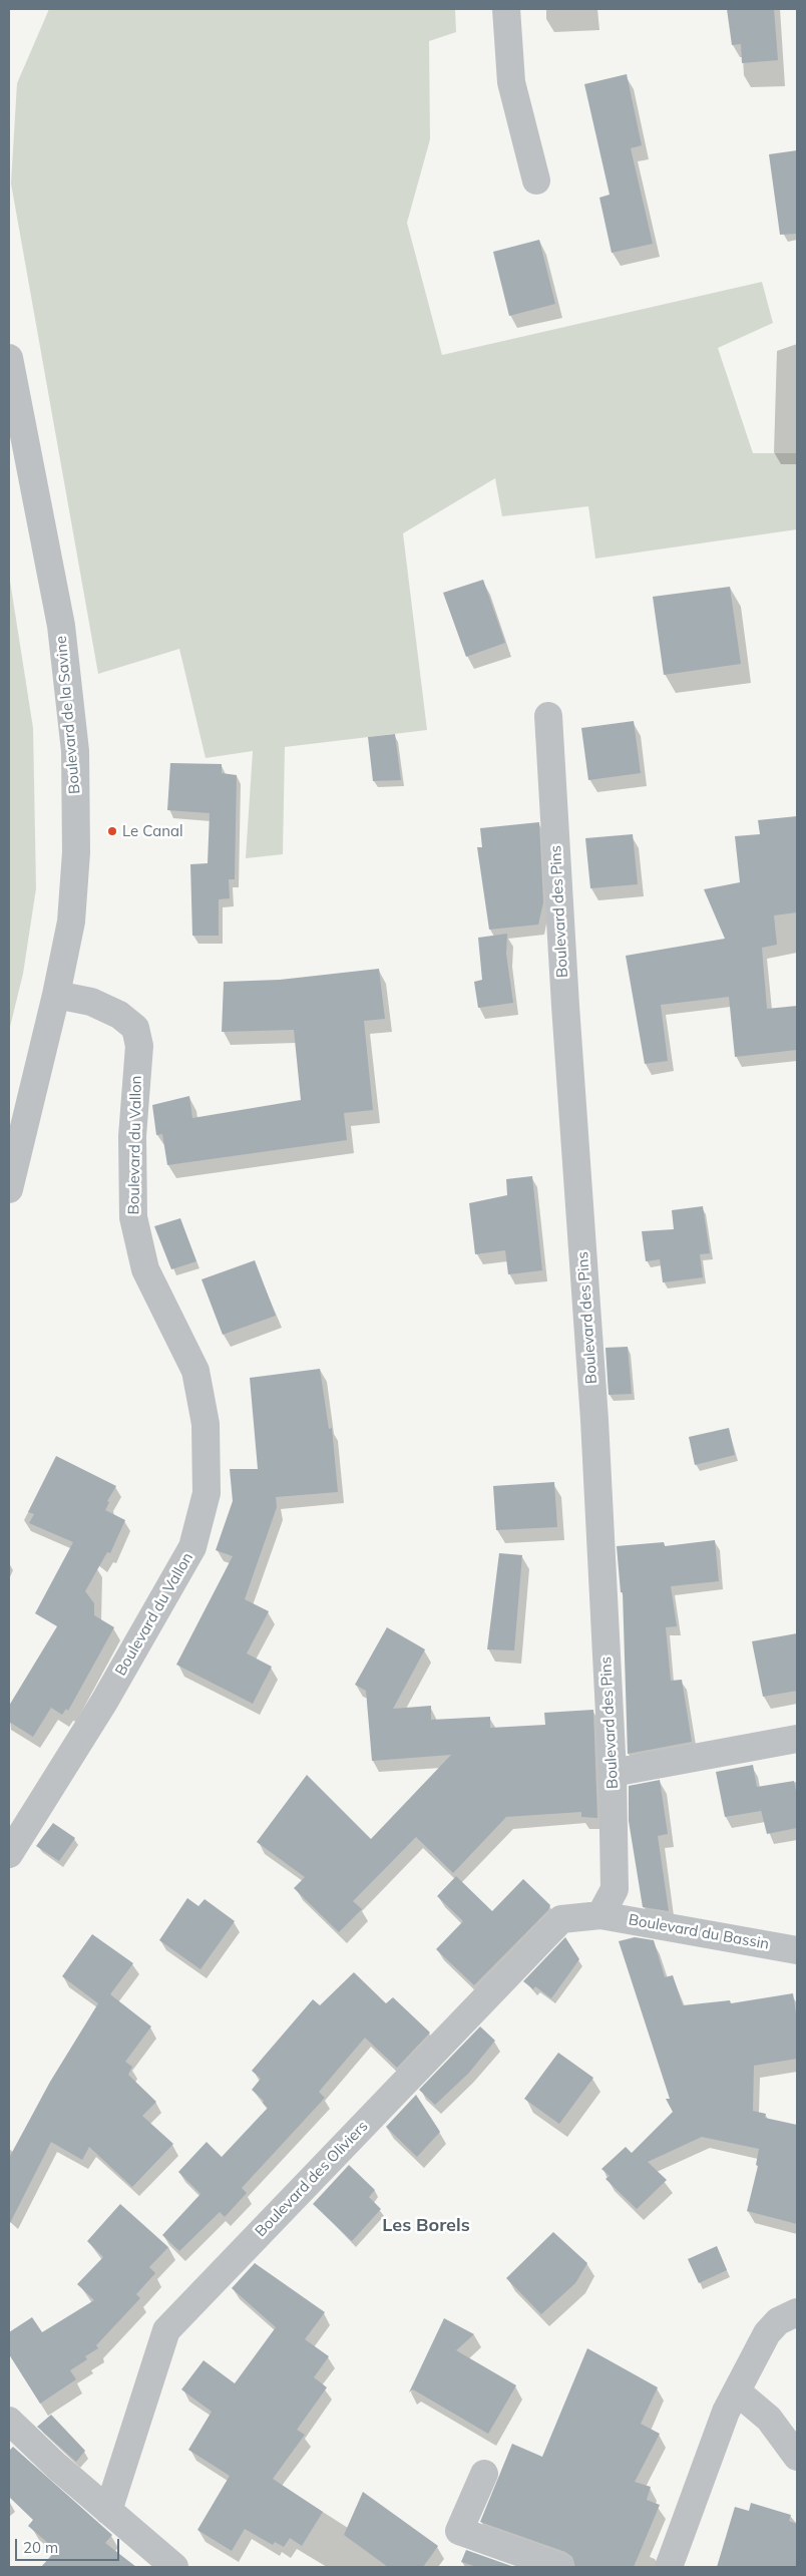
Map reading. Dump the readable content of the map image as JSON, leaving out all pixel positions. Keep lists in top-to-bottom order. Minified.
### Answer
{"streets":{"street":["Boulevard de la Savine","Boulevard des Pins","Boulevard du Vallon","Boulevard du Bassin","Boulevard des Oliviers"]},"crossings":[["Boulevard de la Savine","Boulevard du Vallon"],["Boulevard des Pins","Boulevard du Bassin"],["Boulevard des Pins","Boulevard des Oliviers"],["Boulevard du Bassin","Boulevard des Oliviers"]],"districts":["Les Borels"],"places":["Le Canal"],"scale_bar":"20 m"}
